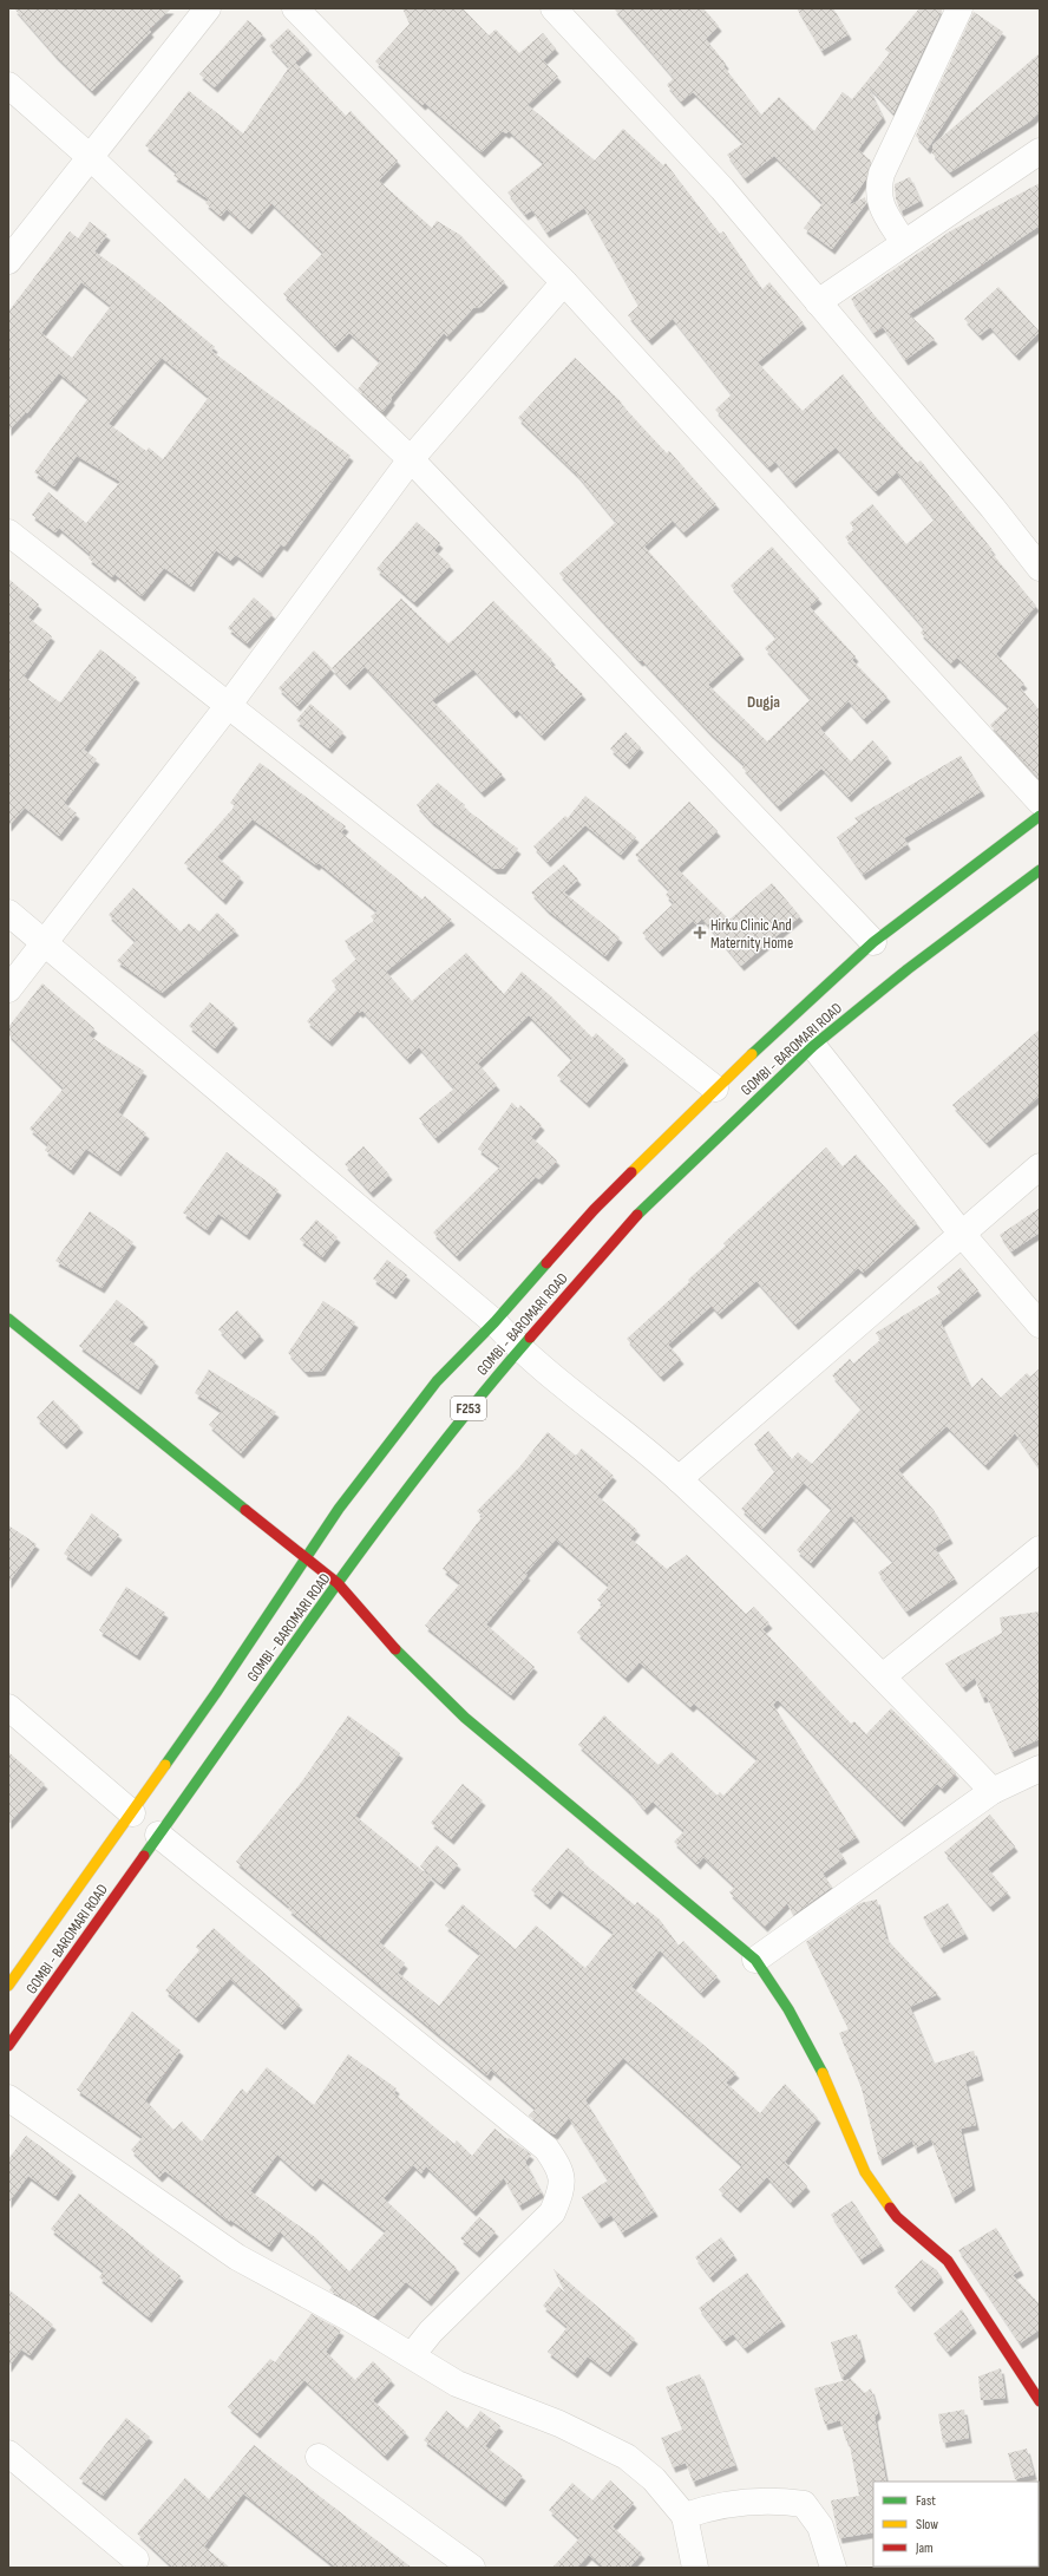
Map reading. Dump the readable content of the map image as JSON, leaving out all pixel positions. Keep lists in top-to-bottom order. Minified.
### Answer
{"streets":{"main road":["GOMBI - BAROMARI ROAD","F253"]},"districts":["Dugja"],"places":{"health":["Hirku Clinic And Maternity Home"]},"legend":["Fast","Slow","Jam"]}
